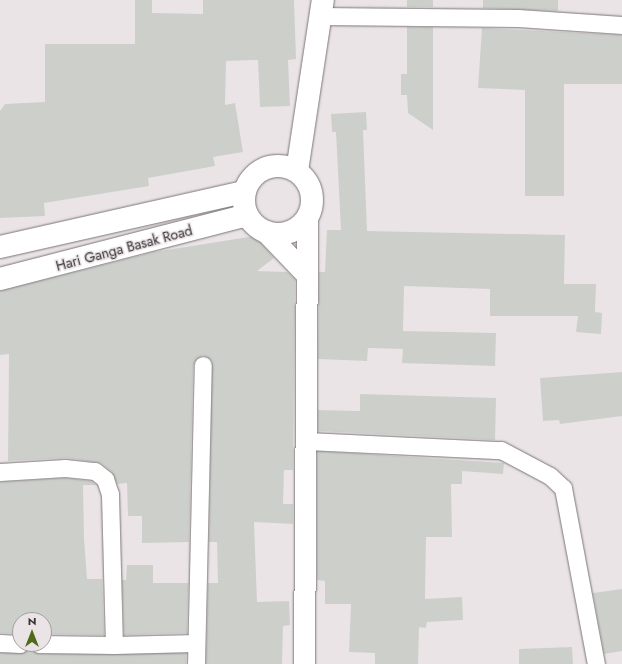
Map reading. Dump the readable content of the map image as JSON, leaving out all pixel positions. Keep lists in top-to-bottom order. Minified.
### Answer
{"streets":{"main road":["Hari Ganga Basak Road"]},"north":"top"}
